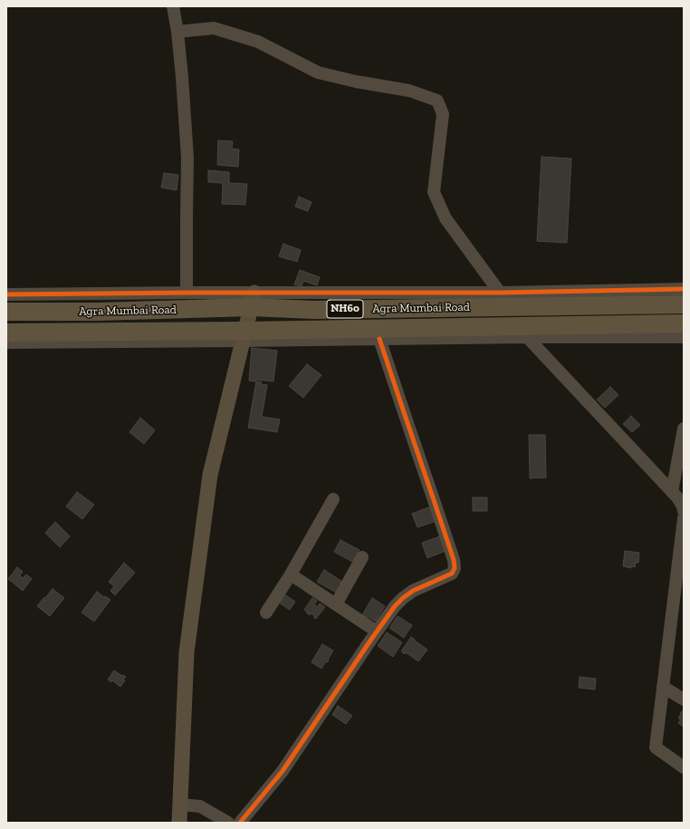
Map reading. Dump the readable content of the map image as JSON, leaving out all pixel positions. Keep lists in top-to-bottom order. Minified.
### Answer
{"streets":{"highway":["Agra Mumbai Road","NH60"]}}
